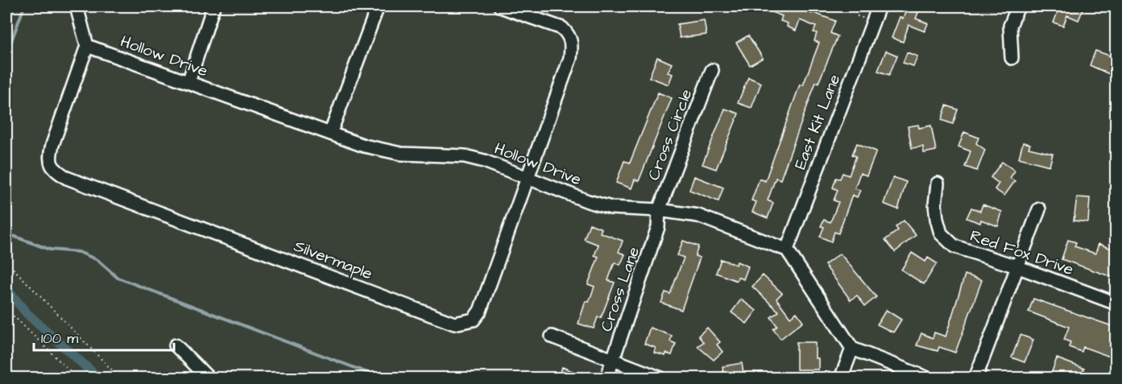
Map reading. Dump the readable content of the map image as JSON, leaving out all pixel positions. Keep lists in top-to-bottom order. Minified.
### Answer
{"streets":{"street":["Hollow Drive","East Kit Lane","Cross Circle","Red Fox Drive","Silvermaple","Cross Lane"]},"crossings":[["Hollow Drive","East Kit Lane"],["Hollow Drive","Cross Circle"],["Hollow Drive","Silvermaple"],["Hollow Drive","Cross Lane"],["Cross Circle","Cross Lane"]],"scale_bar":"100 m"}
